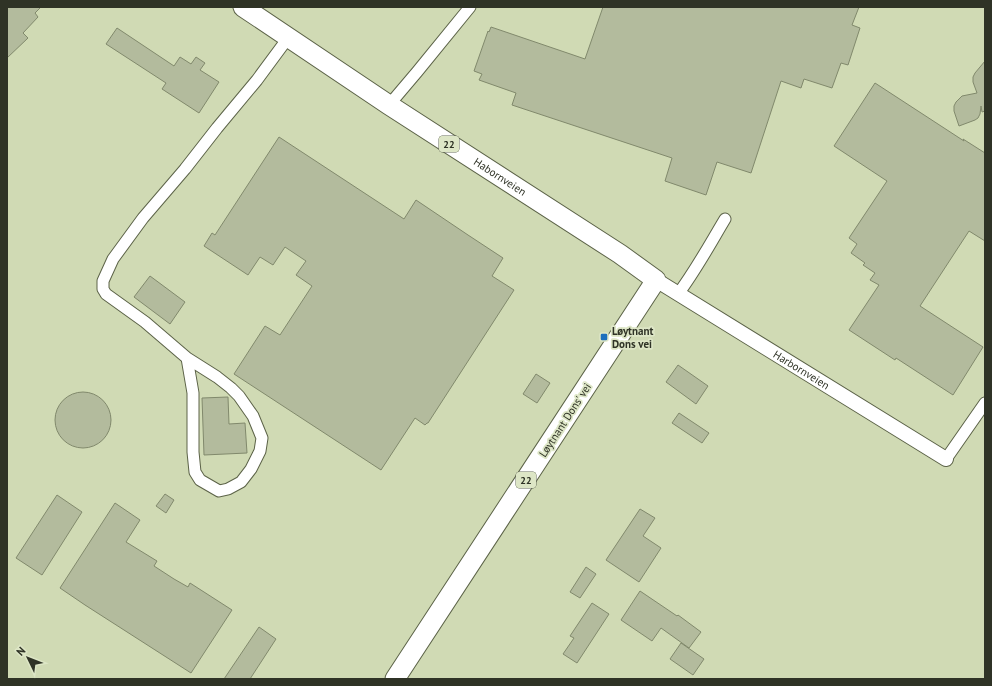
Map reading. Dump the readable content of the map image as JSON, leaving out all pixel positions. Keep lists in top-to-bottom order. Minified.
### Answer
{"streets":{"highway":["22","Habornveien","Løytnant Dons' vei"],"street":["Harbornveien"]},"crossings":[["Habornveien","Harbornveien"],["Habornveien","Løytnant Dons' vei"],["Harbornveien","Løytnant Dons' vei"]],"places":{"transit":["Løytnant Dons vei"]},"north":"top left"}
